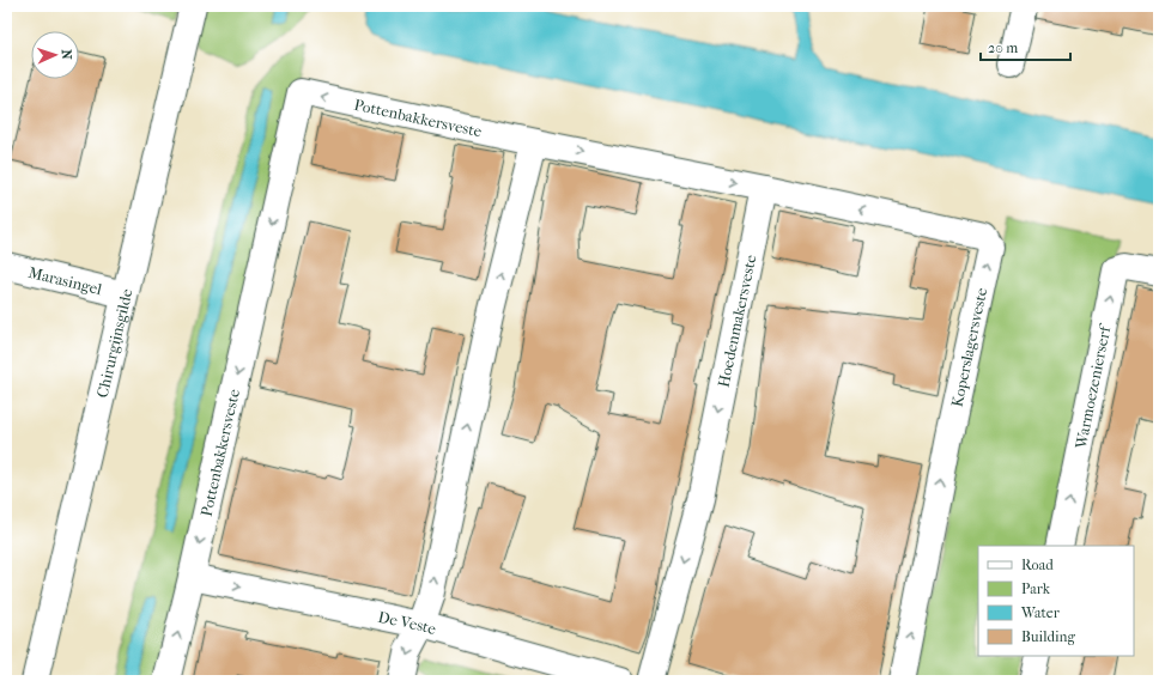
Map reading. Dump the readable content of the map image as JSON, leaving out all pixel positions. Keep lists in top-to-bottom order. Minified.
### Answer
{"streets":{"street":["Pottenbakkersveste","Marasingel","Hoedenmakersveste","Chirurgijnsgilde","Koperslagersveste","Warmoezenierserf","De Veste"]},"crossings":[["Pottenbakkersveste","De Veste"],["Marasingel","Chirurgijnsgilde"],["Hoedenmakersveste","Koperslagersveste"]],"one_way":["Hoedenmakersveste","Warmoezenierserf","De Veste"],"legend":["Road","Park","Water","Building"],"scale_bar":"20 m","north":"right"}
